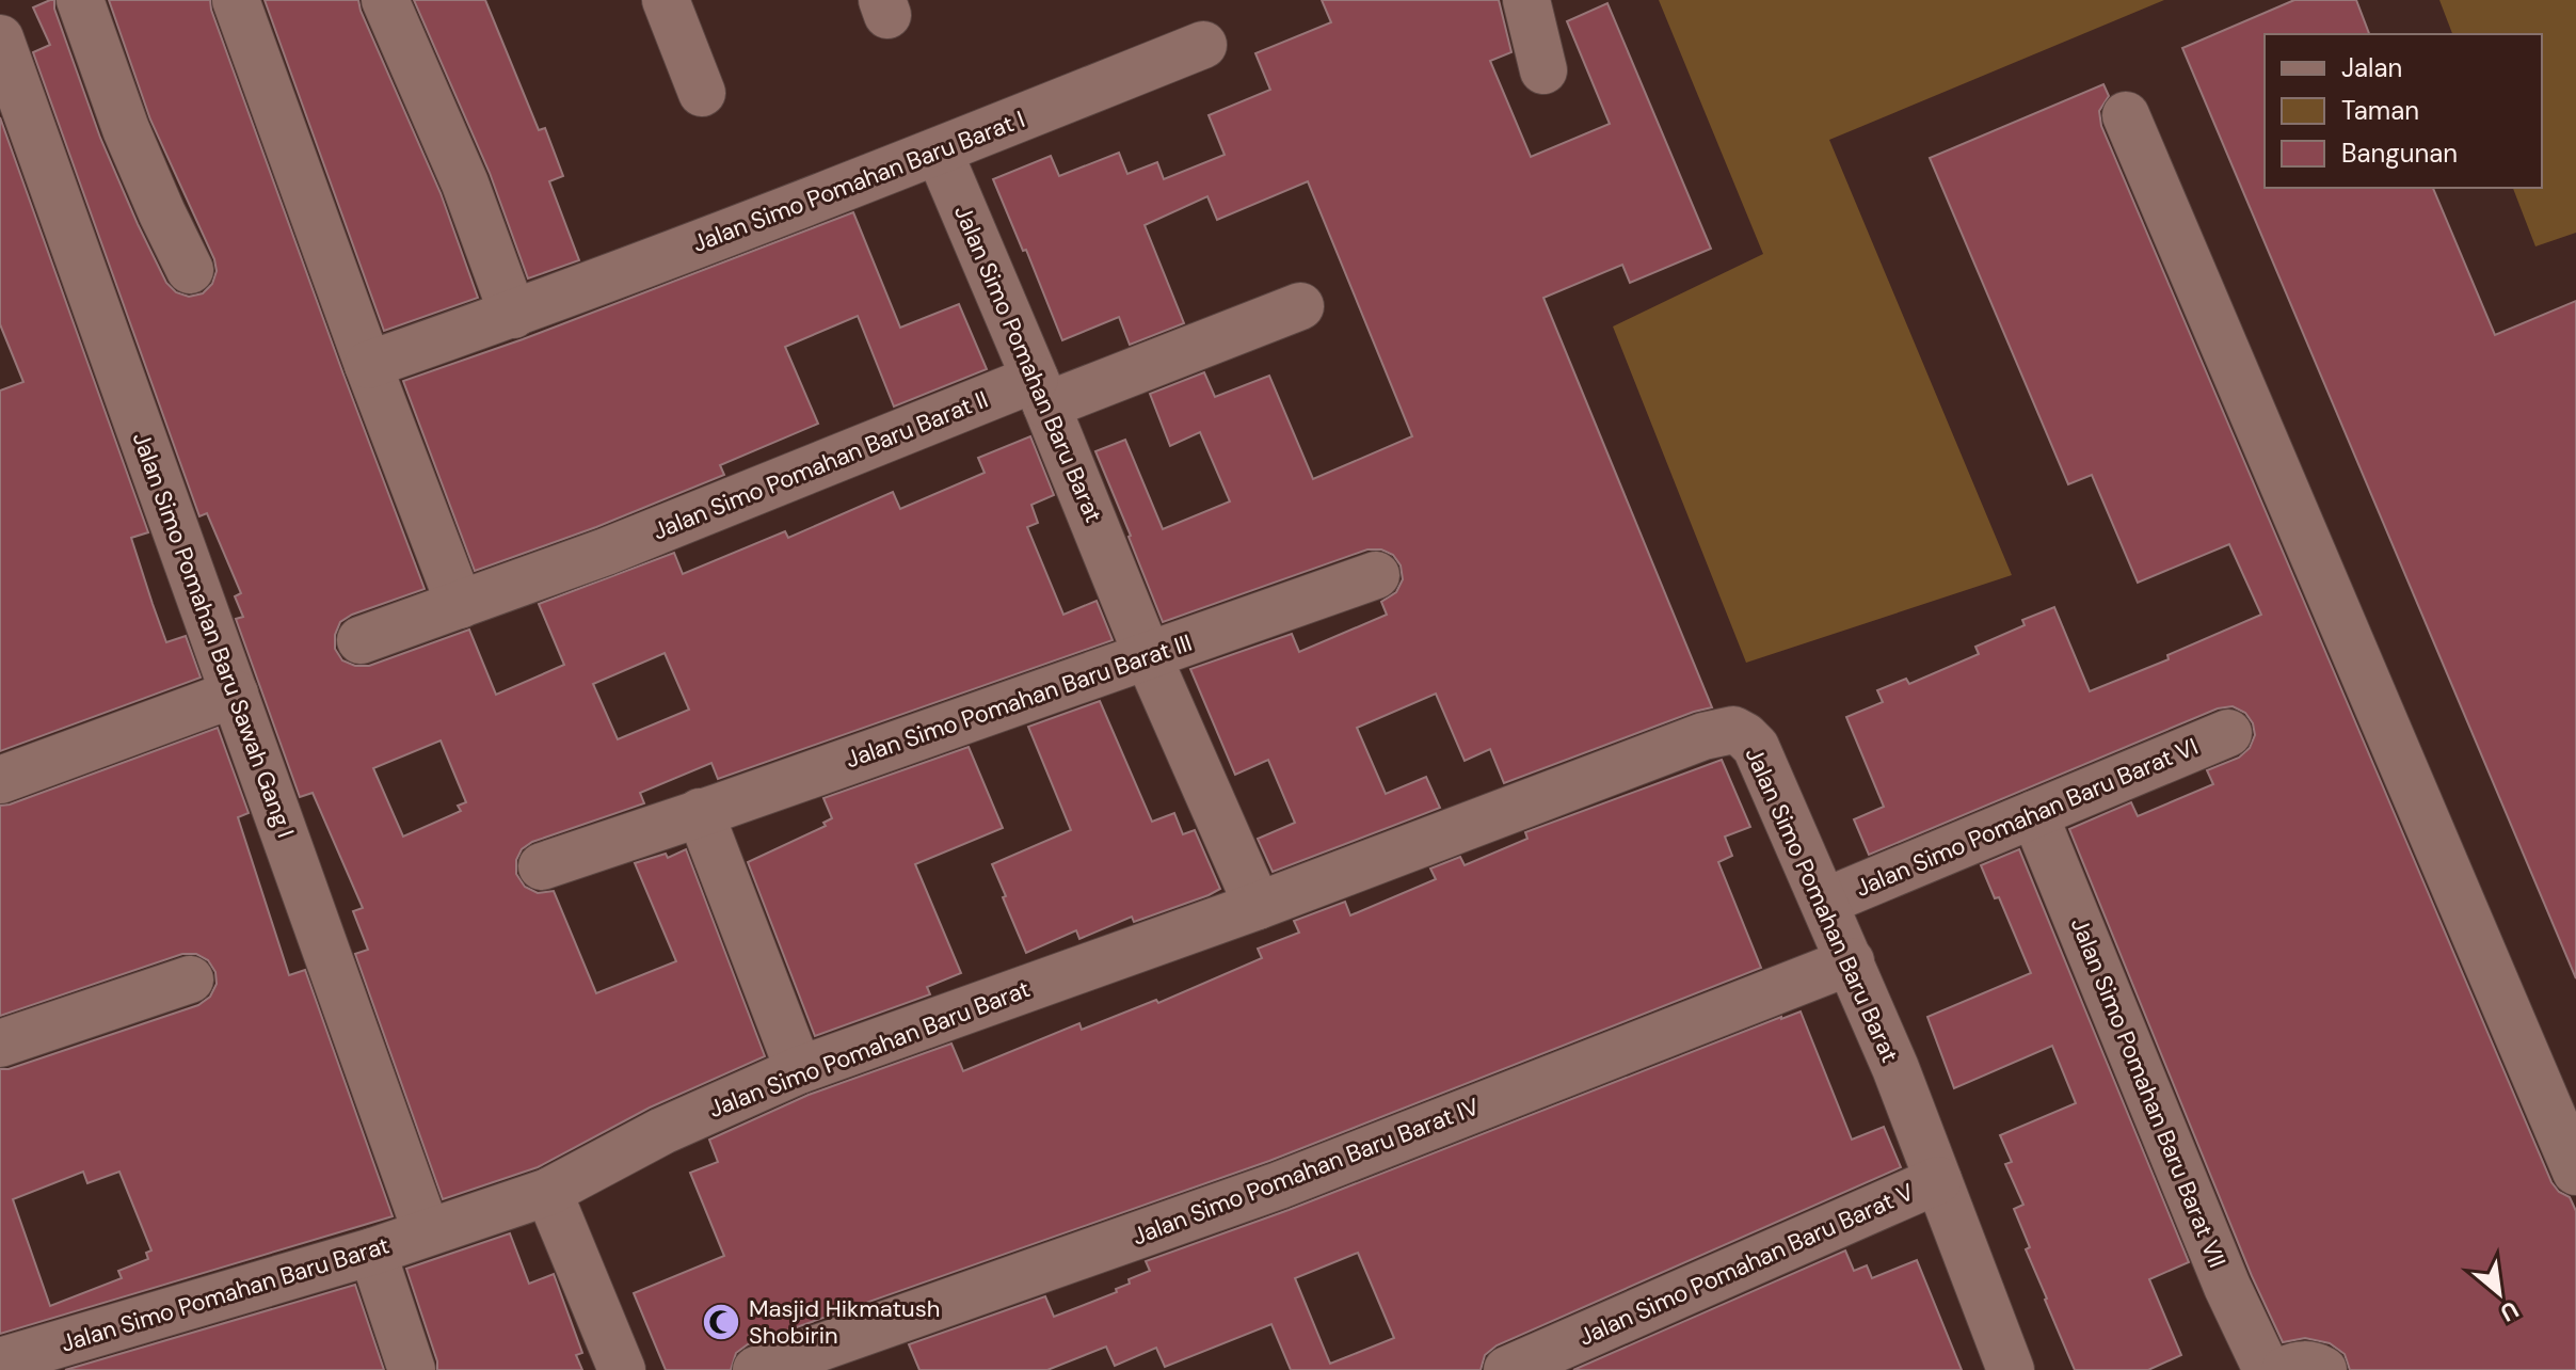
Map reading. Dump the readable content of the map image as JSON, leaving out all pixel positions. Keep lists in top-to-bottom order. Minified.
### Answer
{"streets":{"street":["Jalan Simo Pomahan Baru Barat I","Jalan Simo Pomahan Baru Barat","Jalan Simo Pomahan Baru Barat II","Jalan Simo Pomahan Baru Sawah Gang I","Jalan Simo Pomahan Baru Barat III","Jalan Simo Pomahan Baru Barat VI","Jalan Simo Pomahan Baru Barat VII","Jalan Simo Pomahan Baru Barat IV","Jalan Simo Pomahan Baru Barat V"]},"crossings":[["Jalan Simo Pomahan Baru Barat I","Jalan Simo Pomahan Baru Barat"],["Jalan Simo Pomahan Baru Barat","Jalan Simo Pomahan Baru Barat II"],["Jalan Simo Pomahan Baru Barat","Jalan Simo Pomahan Baru Sawah Gang I"],["Jalan Simo Pomahan Baru Barat","Jalan Simo Pomahan Baru Barat III"],["Jalan Simo Pomahan Baru Barat","Jalan Simo Pomahan Baru Barat VI"],["Jalan Simo Pomahan Baru Barat","Jalan Simo Pomahan Baru Barat IV"],["Jalan Simo Pomahan Baru Barat","Jalan Simo Pomahan Baru Barat V"],["Jalan Simo Pomahan Baru Barat VI","Jalan Simo Pomahan Baru Barat VII"]],"places":{"mosque":["Masjid Hikmatush Shobirin"]},"legend":["Jalan","Taman","Bangunan"],"north":"bottom right"}
